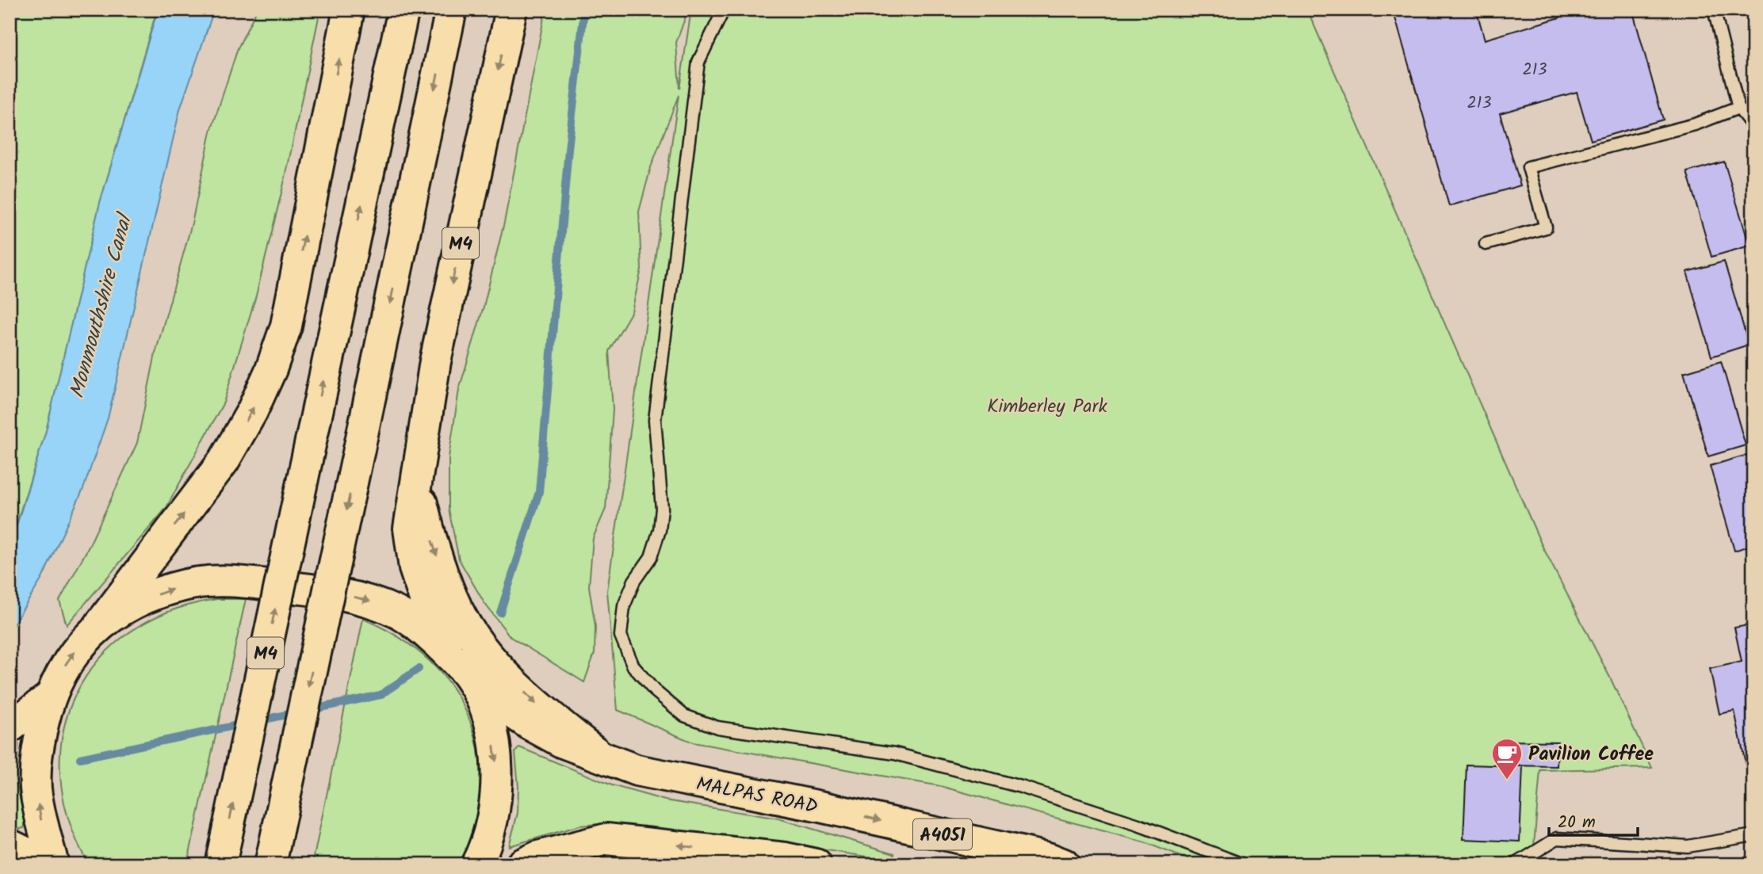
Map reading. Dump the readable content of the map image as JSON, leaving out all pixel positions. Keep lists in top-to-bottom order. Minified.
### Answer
{"streets":{"main road":["M4","MALPAS ROAD","A4051"]},"water":["Monmouthshire Canal"],"parks":["Kimberley Park"],"places":{"cafe":["Pavilion Coffee"]},"house_numbers":["213","213"],"scale_bar":"20 m"}
